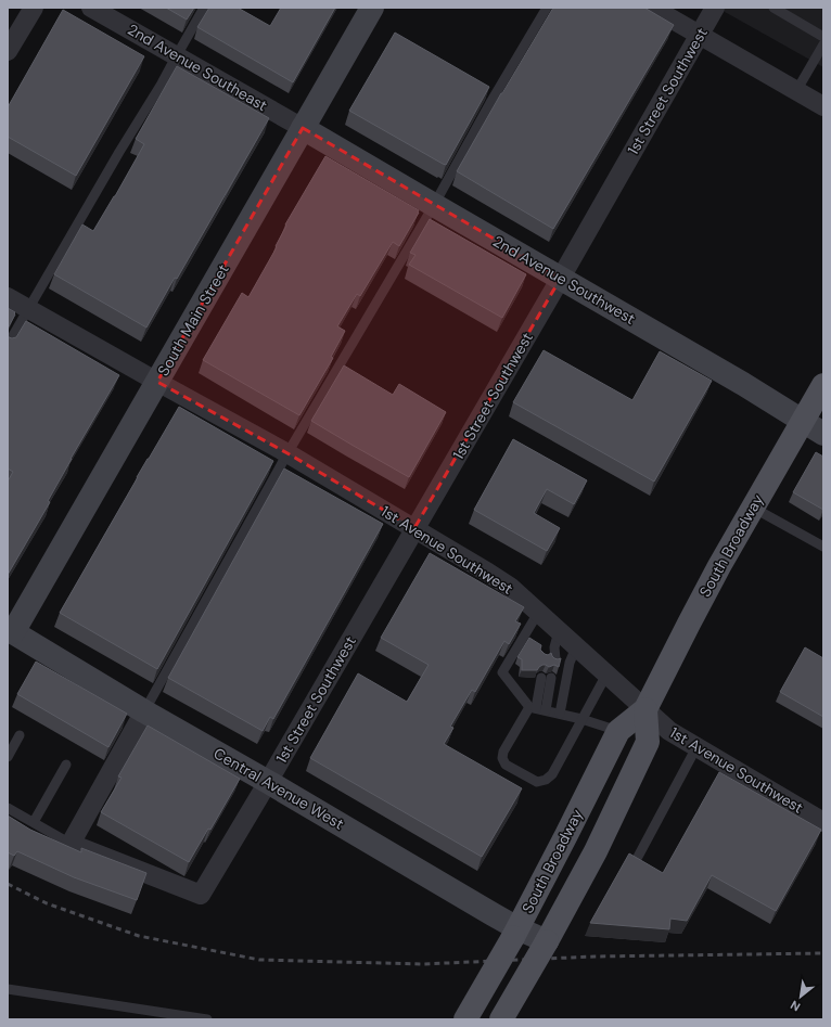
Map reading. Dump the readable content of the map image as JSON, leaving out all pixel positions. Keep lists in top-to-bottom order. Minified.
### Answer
{"streets":{"main road":["South Broadway"],"street":["2nd Avenue Southeast","1st Street Southwest","2nd Avenue Southwest","South Main Street","1st Avenue Southwest","Central Avenue West"]},"crossings":[["2nd Avenue Southeast","2nd Avenue Southwest"],["2nd Avenue Southeast","South Main Street"],["1st Street Southwest","2nd Avenue Southwest"],["1st Street Southwest","1st Avenue Southwest"],["1st Street Southwest","Central Avenue West"],["2nd Avenue Southwest","South Main Street"],["2nd Avenue Southwest","South Broadway"],["South Main Street","1st Avenue Southwest"],["South Main Street","Central Avenue West"],["South Broadway","1st Avenue Southwest"],["South Broadway","Central Avenue West"]],"north":"bottom left"}
